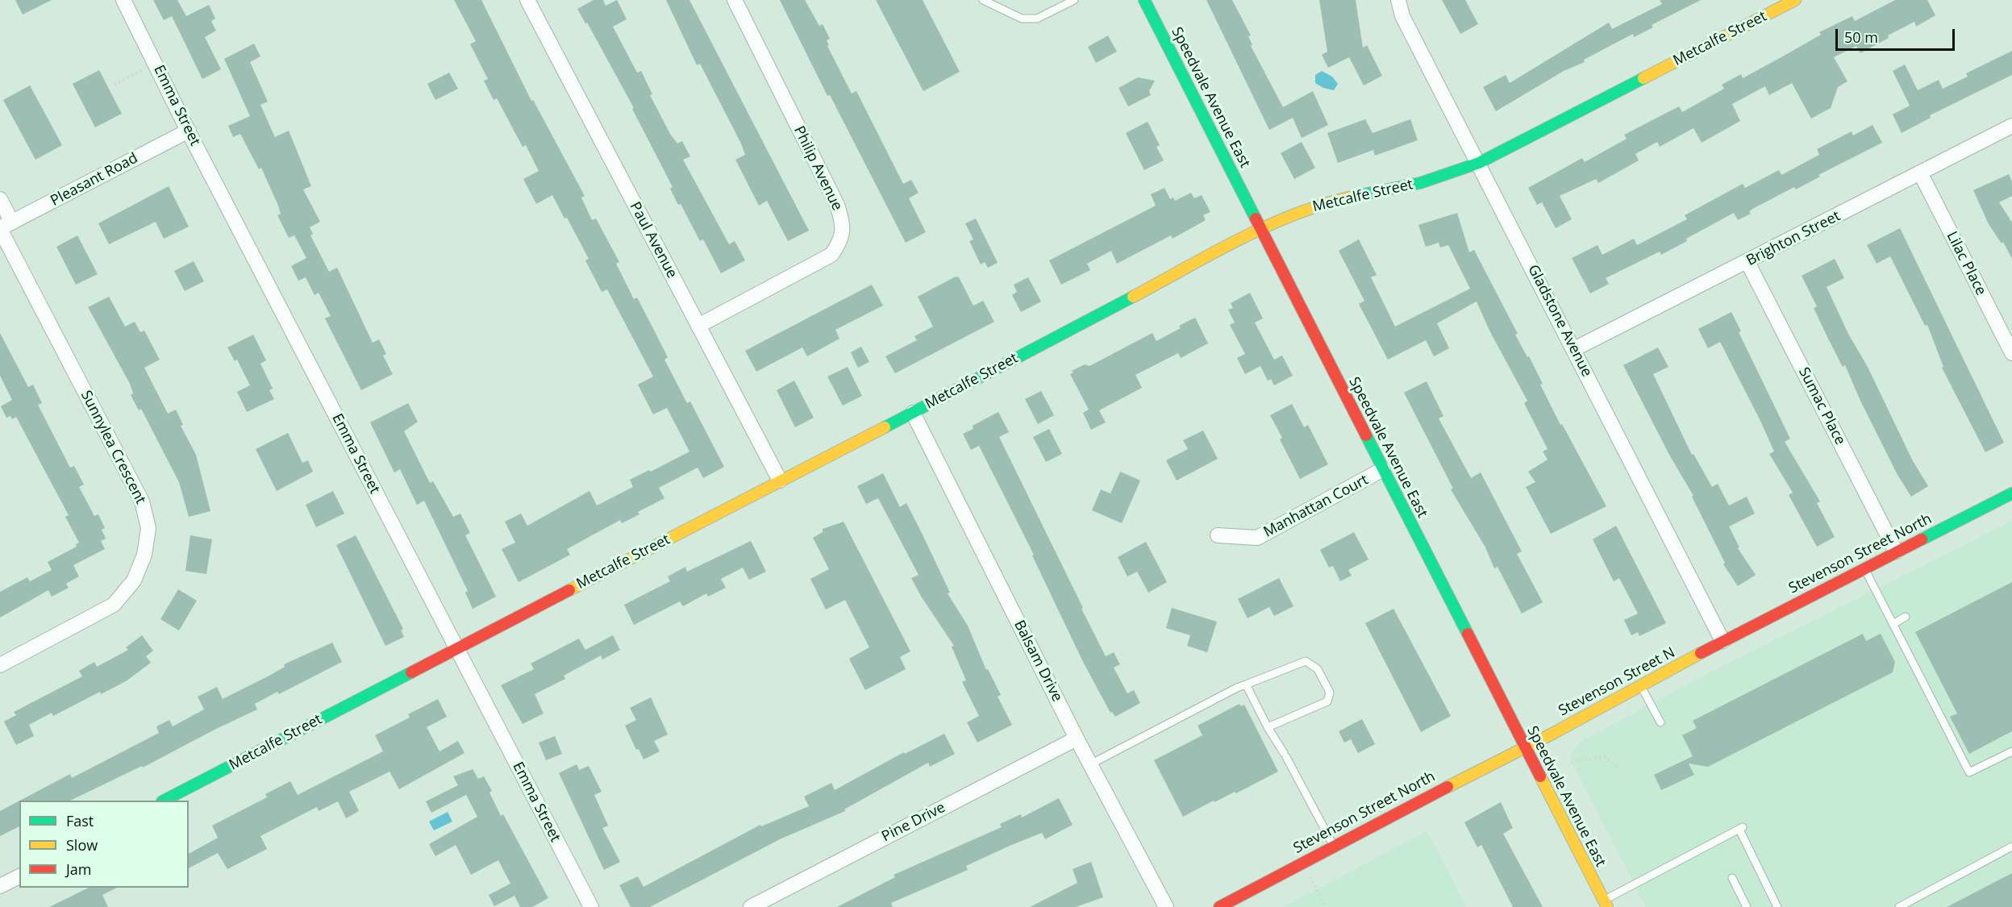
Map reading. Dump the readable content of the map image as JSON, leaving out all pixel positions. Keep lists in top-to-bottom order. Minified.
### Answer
{"streets":{"street":["Metcalfe Street","Speedvale Avenue East","Emma Street","Philip Avenue","Pleasant Road","Brighton Street","Paul Avenue","Lilac Place","Gladstone Avenue","Sumac Place","Sunnylea Crescent","Manhattan Court","Stevenson Street North","Balsam Drive","Stevenson Street N","Pine Drive"]},"crossings":[["Metcalfe Street","Speedvale Avenue East"],["Metcalfe Street","Emma Street"],["Metcalfe Street","Paul Avenue"],["Metcalfe Street","Gladstone Avenue"],["Metcalfe Street","Balsam Drive"],["Speedvale Avenue East","Manhattan Court"],["Speedvale Avenue East","Stevenson Street North"],["Speedvale Avenue East","Stevenson Street N"],["Emma Street","Pleasant Road"],["Philip Avenue","Paul Avenue"],["Pleasant Road","Sunnylea Crescent"],["Brighton Street","Lilac Place"],["Brighton Street","Gladstone Avenue"],["Brighton Street","Sumac Place"],["Gladstone Avenue","Stevenson Street North"],["Gladstone Avenue","Stevenson Street N"],["Sumac Place","Stevenson Street North"],["Stevenson Street North","Stevenson Street N"],["Balsam Drive","Pine Drive"]],"legend":["Fast","Slow","Jam"],"scale_bar":"50 m"}
